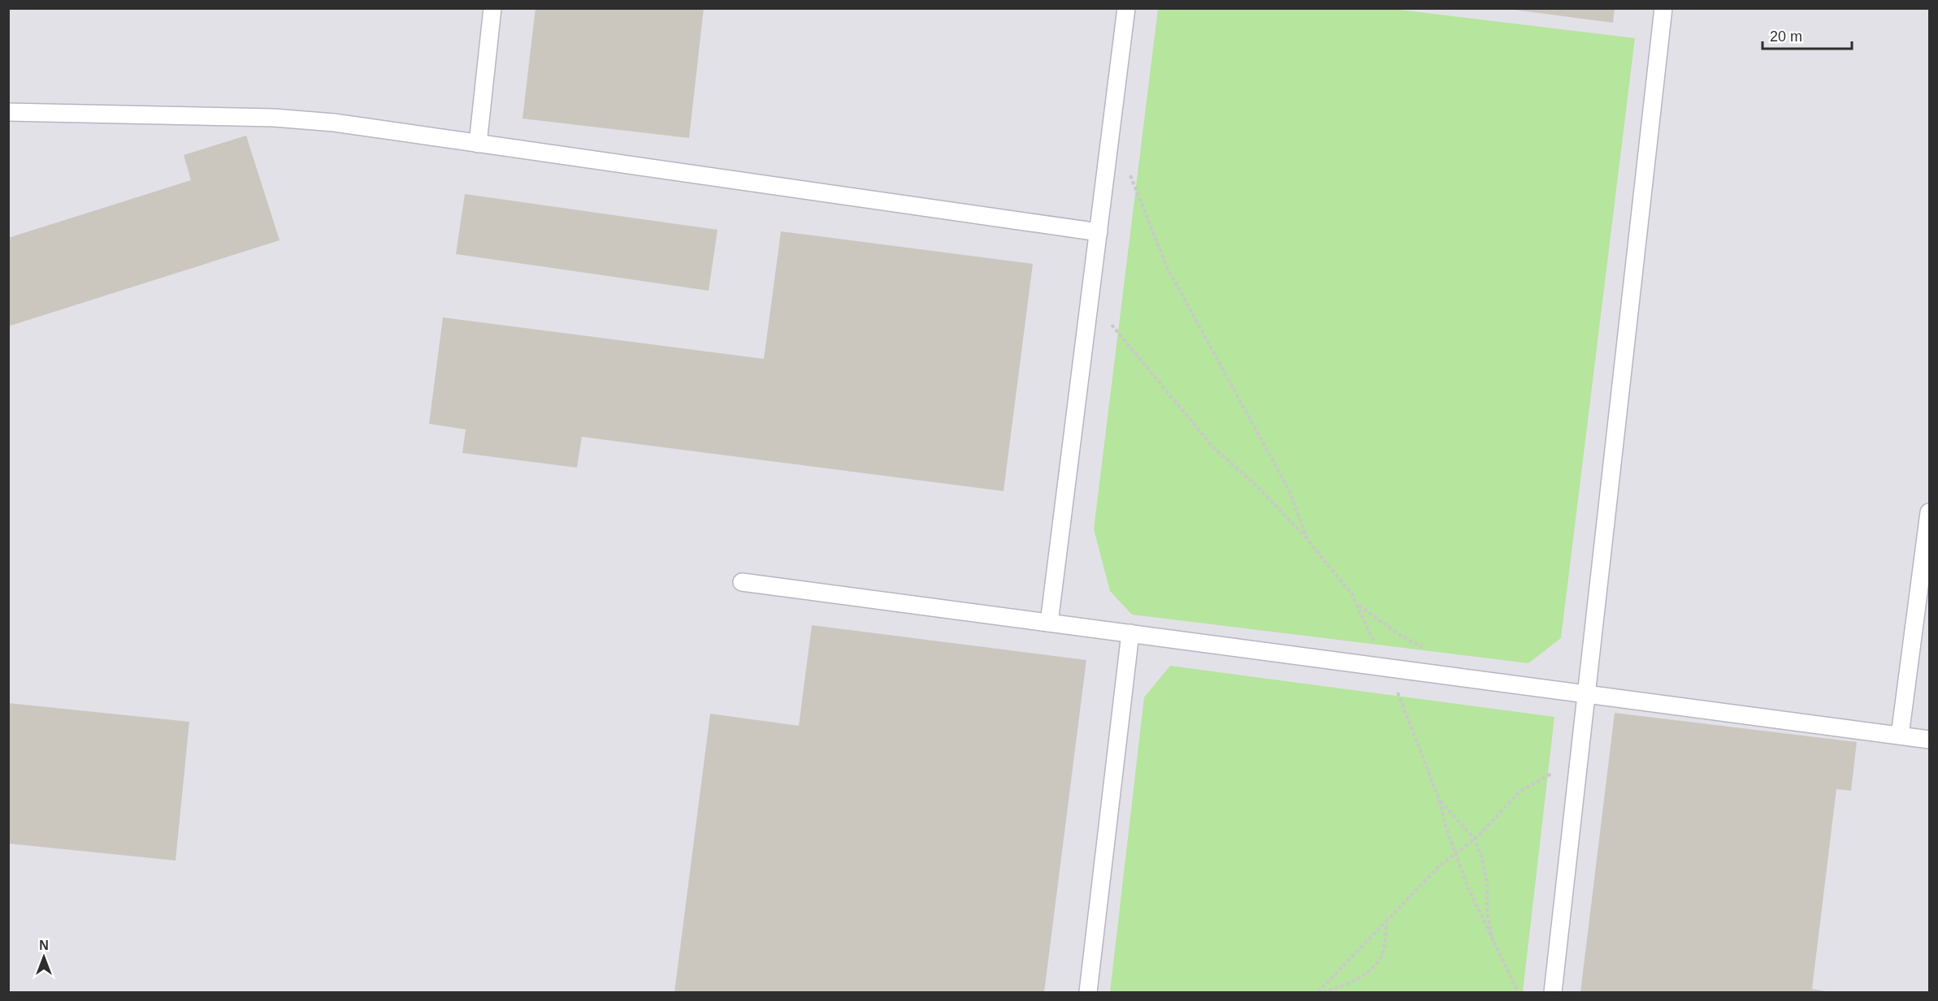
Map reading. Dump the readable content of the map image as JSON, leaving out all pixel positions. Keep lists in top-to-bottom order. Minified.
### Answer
{"scale_bar":"20 m","north":"top"}
